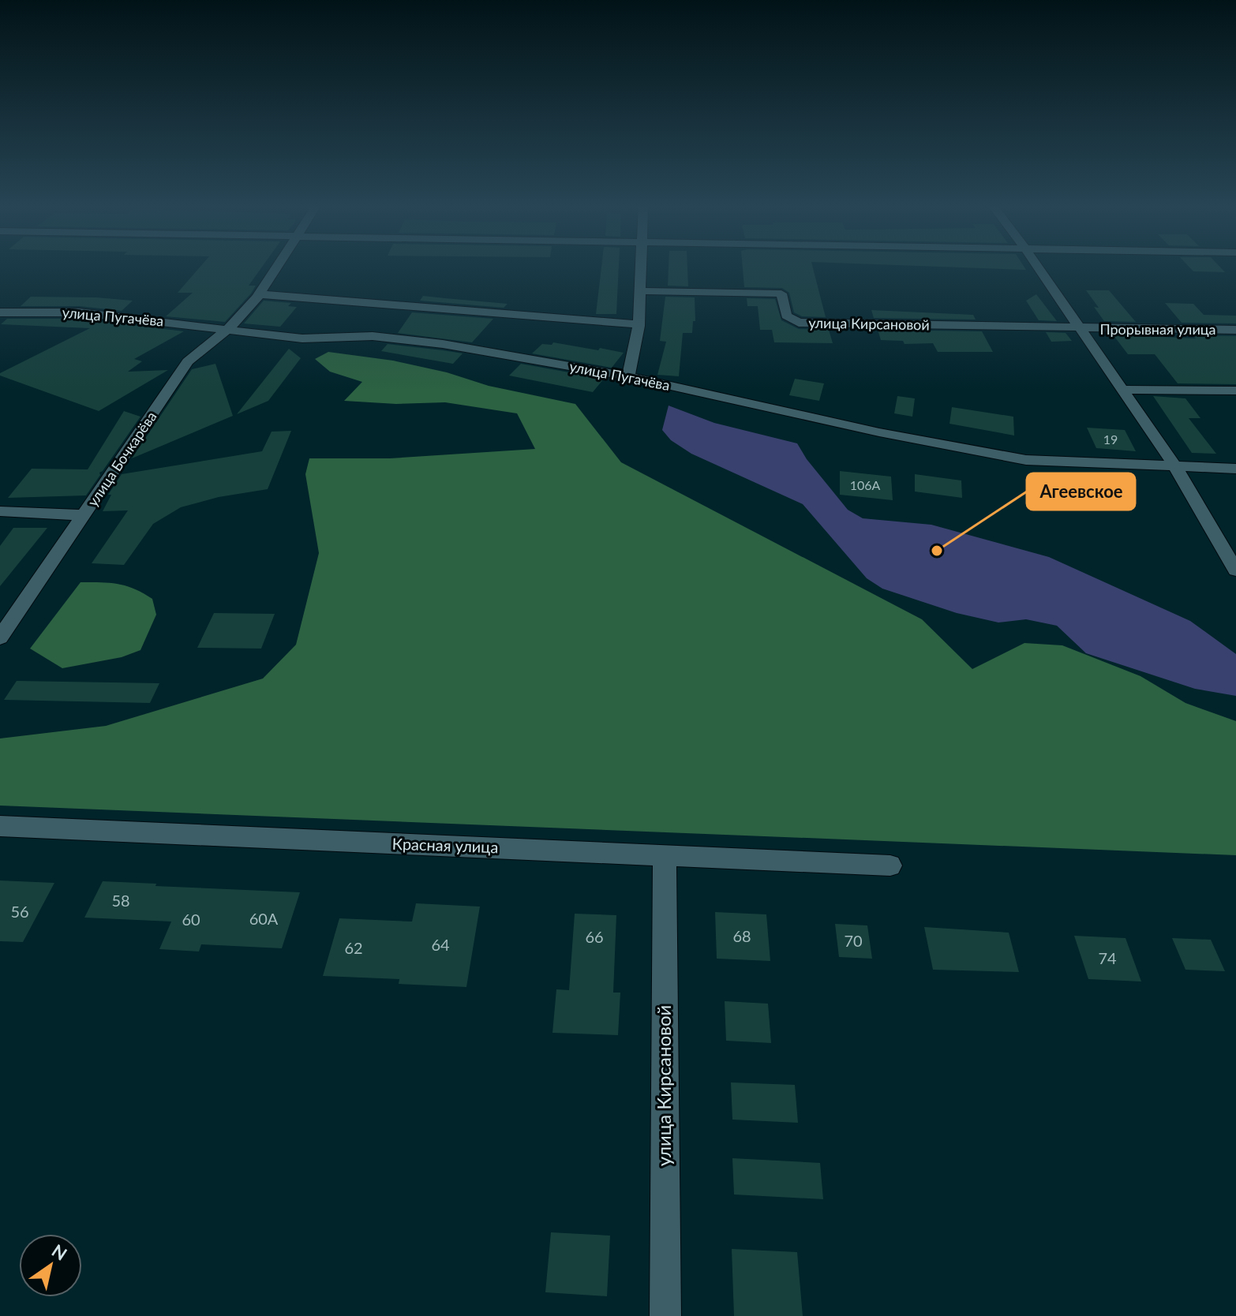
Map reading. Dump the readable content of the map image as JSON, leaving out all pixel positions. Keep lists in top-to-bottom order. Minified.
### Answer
{"streets":{"street":["улица Пугачёва","улица Кирсановой","Прорывная улица","улица Бочкарёва","Красная улица"]},"crossings":[["улица Пугачёва","Прорывная улица"],["улица Пугачёва","улица Бочкарёва"],["улица Кирсановой","Прорывная улица"],["улица Кирсановой","Красная улица"]],"places":["Агеевское"],"house_numbers":["19","106А","58","56","60А","60","68","66","70","64","62","74"],"north":"top right"}
